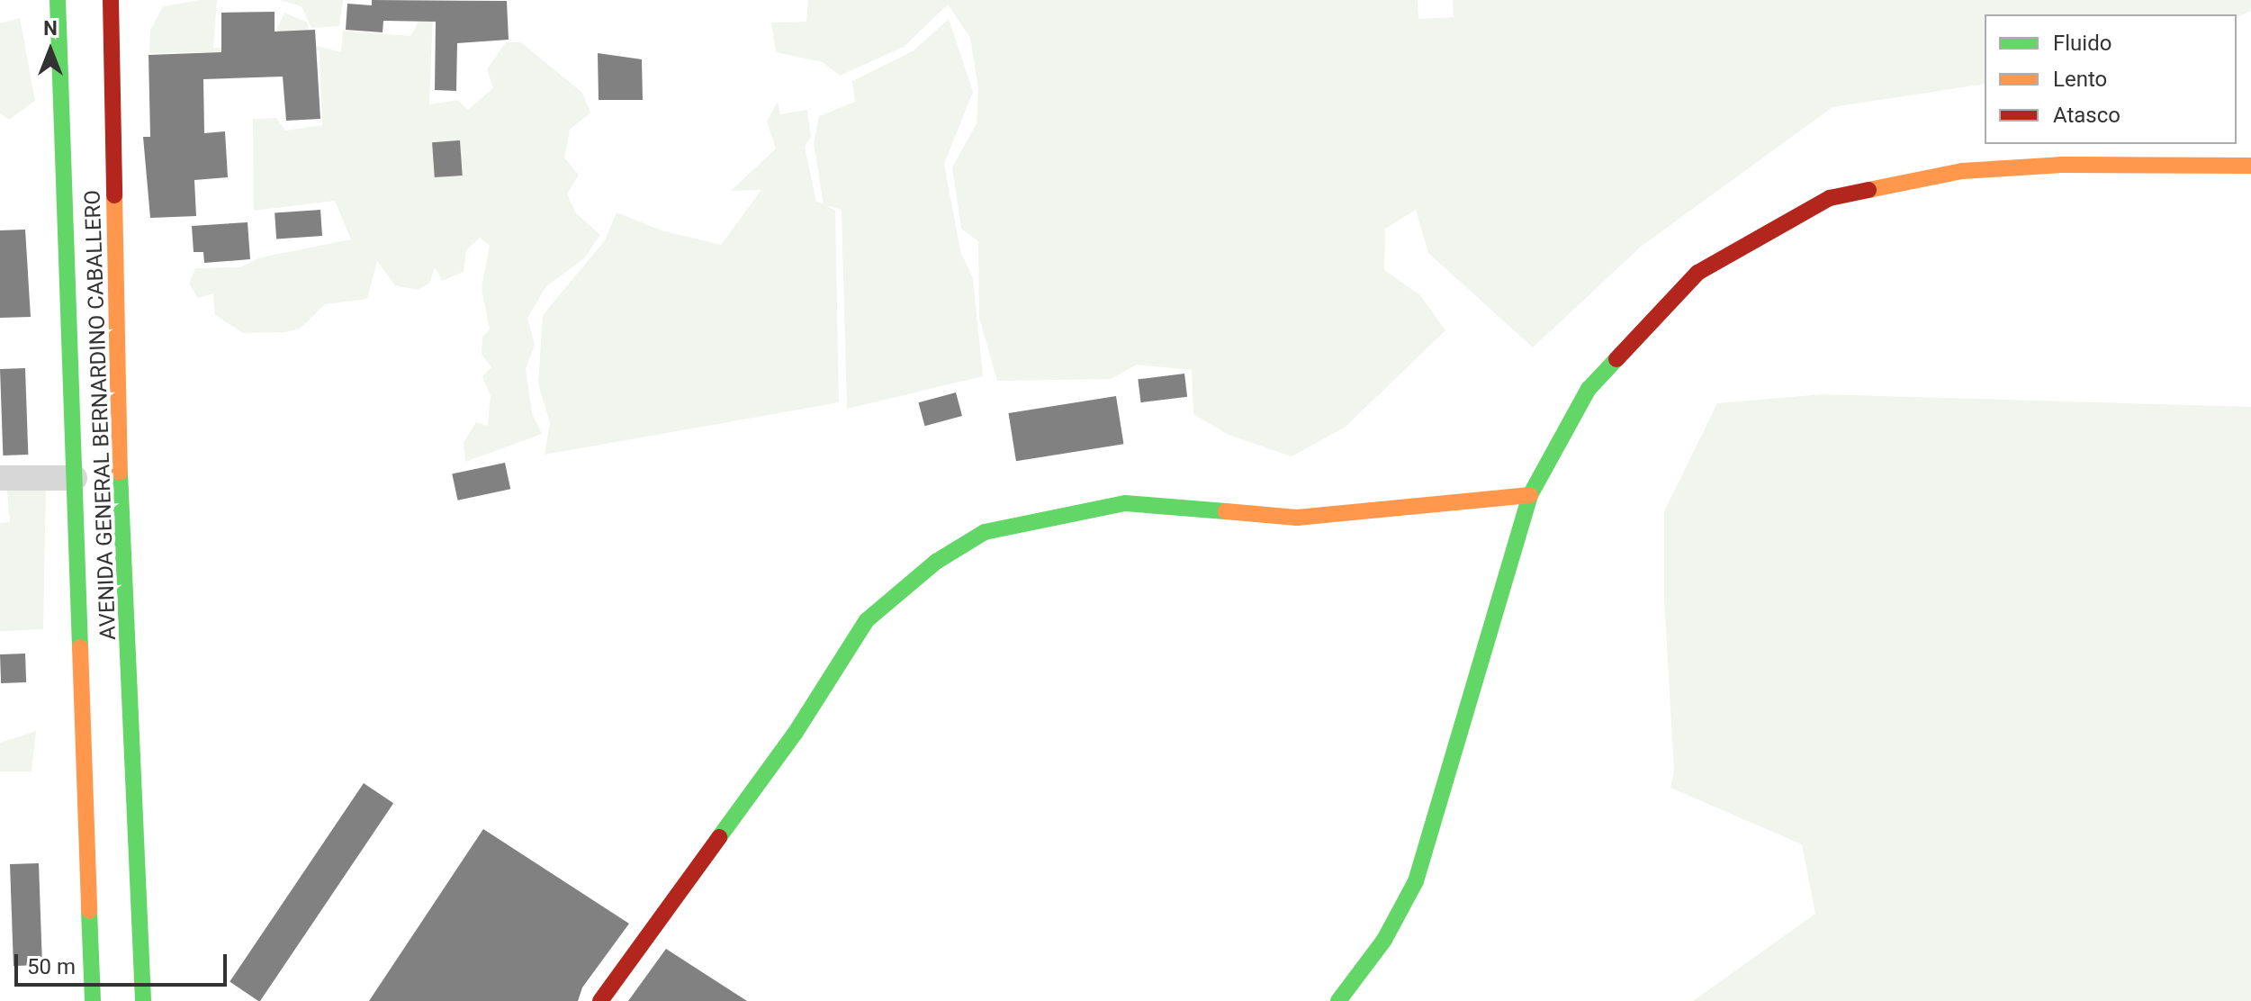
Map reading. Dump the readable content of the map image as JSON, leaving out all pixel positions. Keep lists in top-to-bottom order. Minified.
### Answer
{"streets":{"main road":["AVENIDA GENERAL BERNARDINO CABALLERO"]},"legend":["Fluido","Lento","Atasco"],"scale_bar":"50 m","north":"top"}
